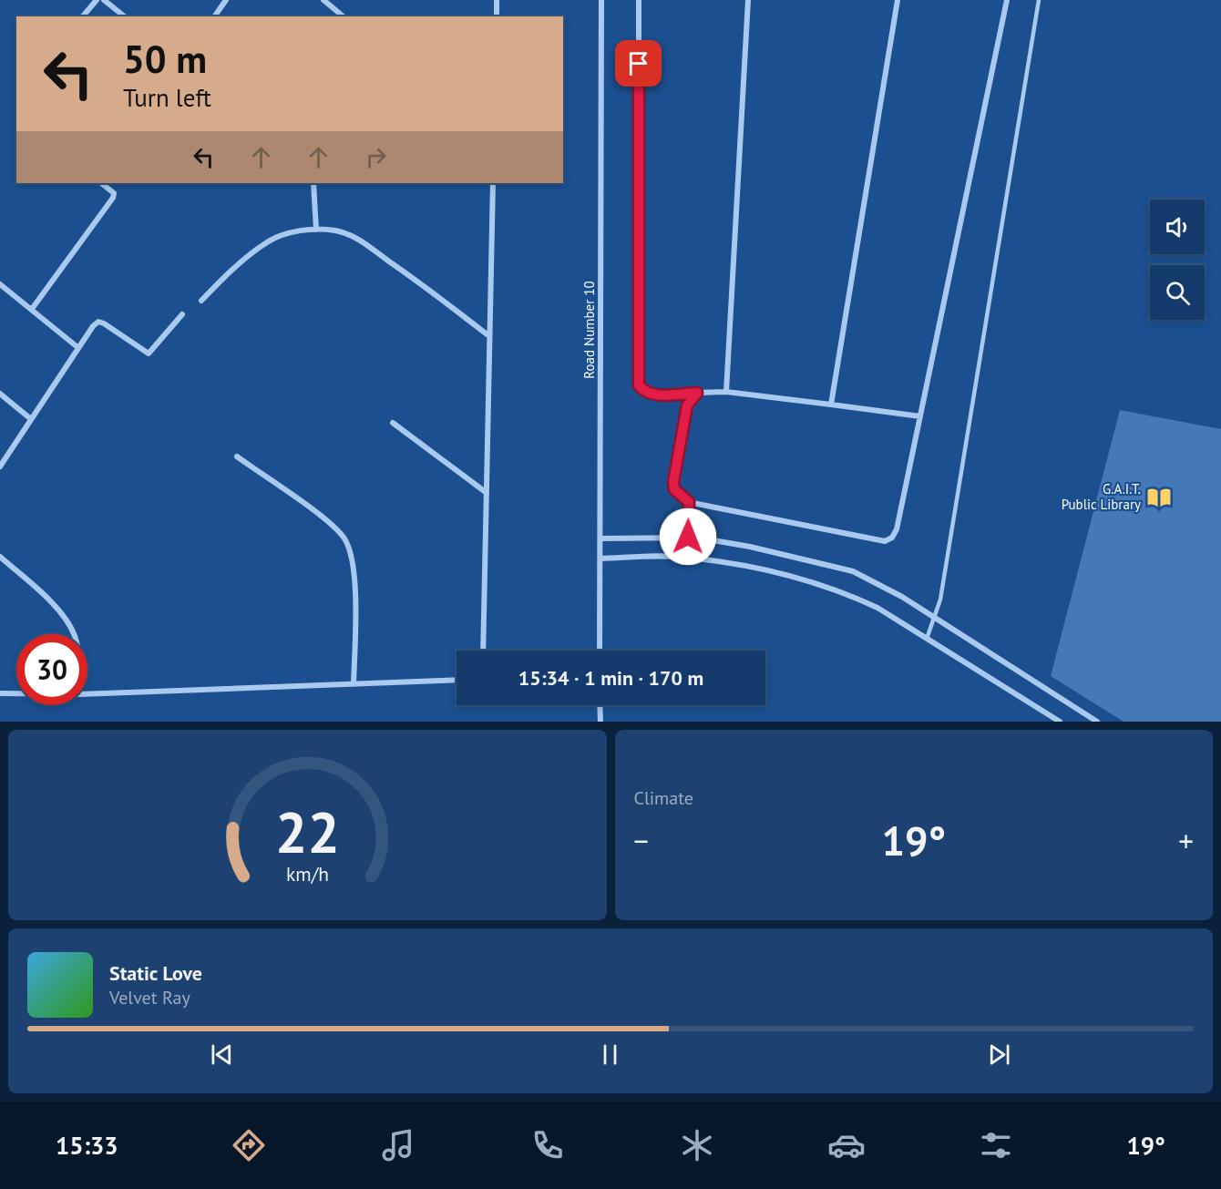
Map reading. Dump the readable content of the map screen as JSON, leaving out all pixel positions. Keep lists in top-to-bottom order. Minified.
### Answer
{"streets":{"street":["Road Number 10"]},"places":{"library":["G.A.I.T. Public Library"]},"page":{"turn":["50 m","Turn left"],"limit":"30","trip":"15:34 · 1 min · 170 m","tile":"Climate","heat":["−","19°","+"],"song":["Static Love","Velvet Ray"],"tabs":["15:33","19°"],"gauge":["22","km/h"]}}
